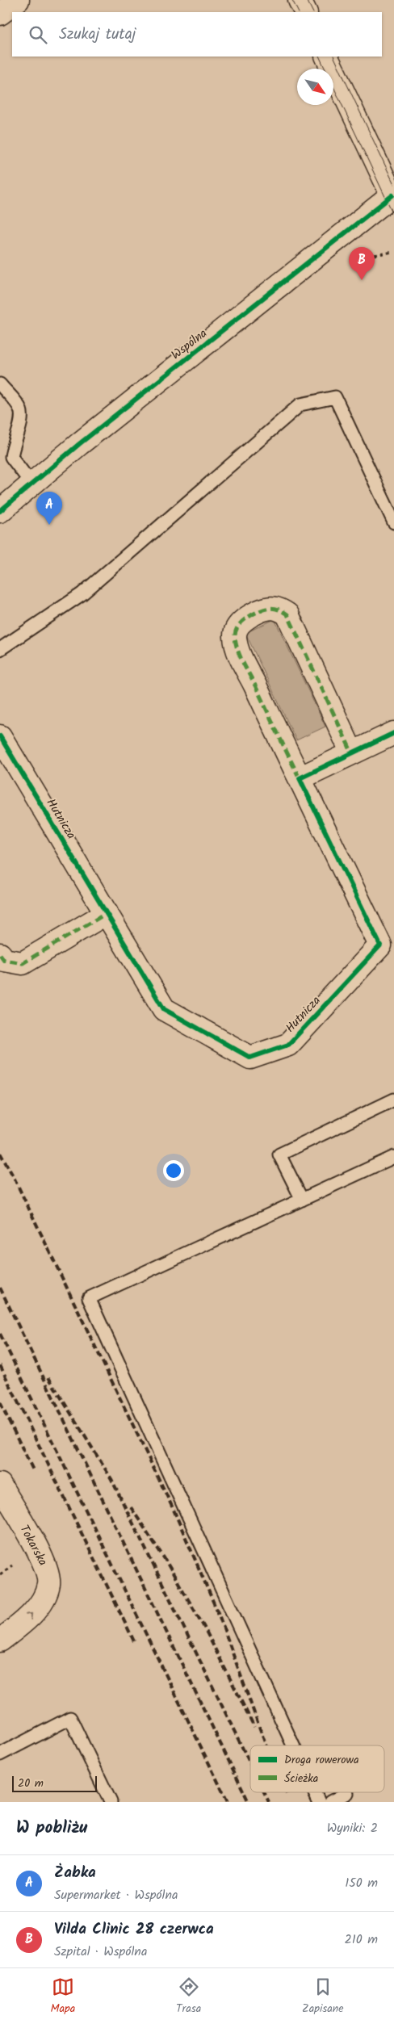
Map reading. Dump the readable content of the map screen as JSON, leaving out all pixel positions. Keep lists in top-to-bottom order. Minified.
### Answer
{"streets":{"street":["Wspólna","Hutnicza","Tokarska"]},"one_way":["Tokarska"],"legend":["Droga rowerowa","Ścieżka"],"scale_bar":"20 m","north":"bottom right","page":{"search":"Szukaj tutaj","pins":["B","A"],"scale":"20 m","heading":["W pobliżu","Wyniki: 2"],"list":[{"mark":"A","name":"Żabka","note":"Supermarket · Wspólna","value":"150 m"},{"mark":"B","name":"Vilda Clinic 28 czerwca","note":"Szpital · Wspólna","value":"210 m"}],"nav":["Mapa","Trasa","Zapisane"]}}
